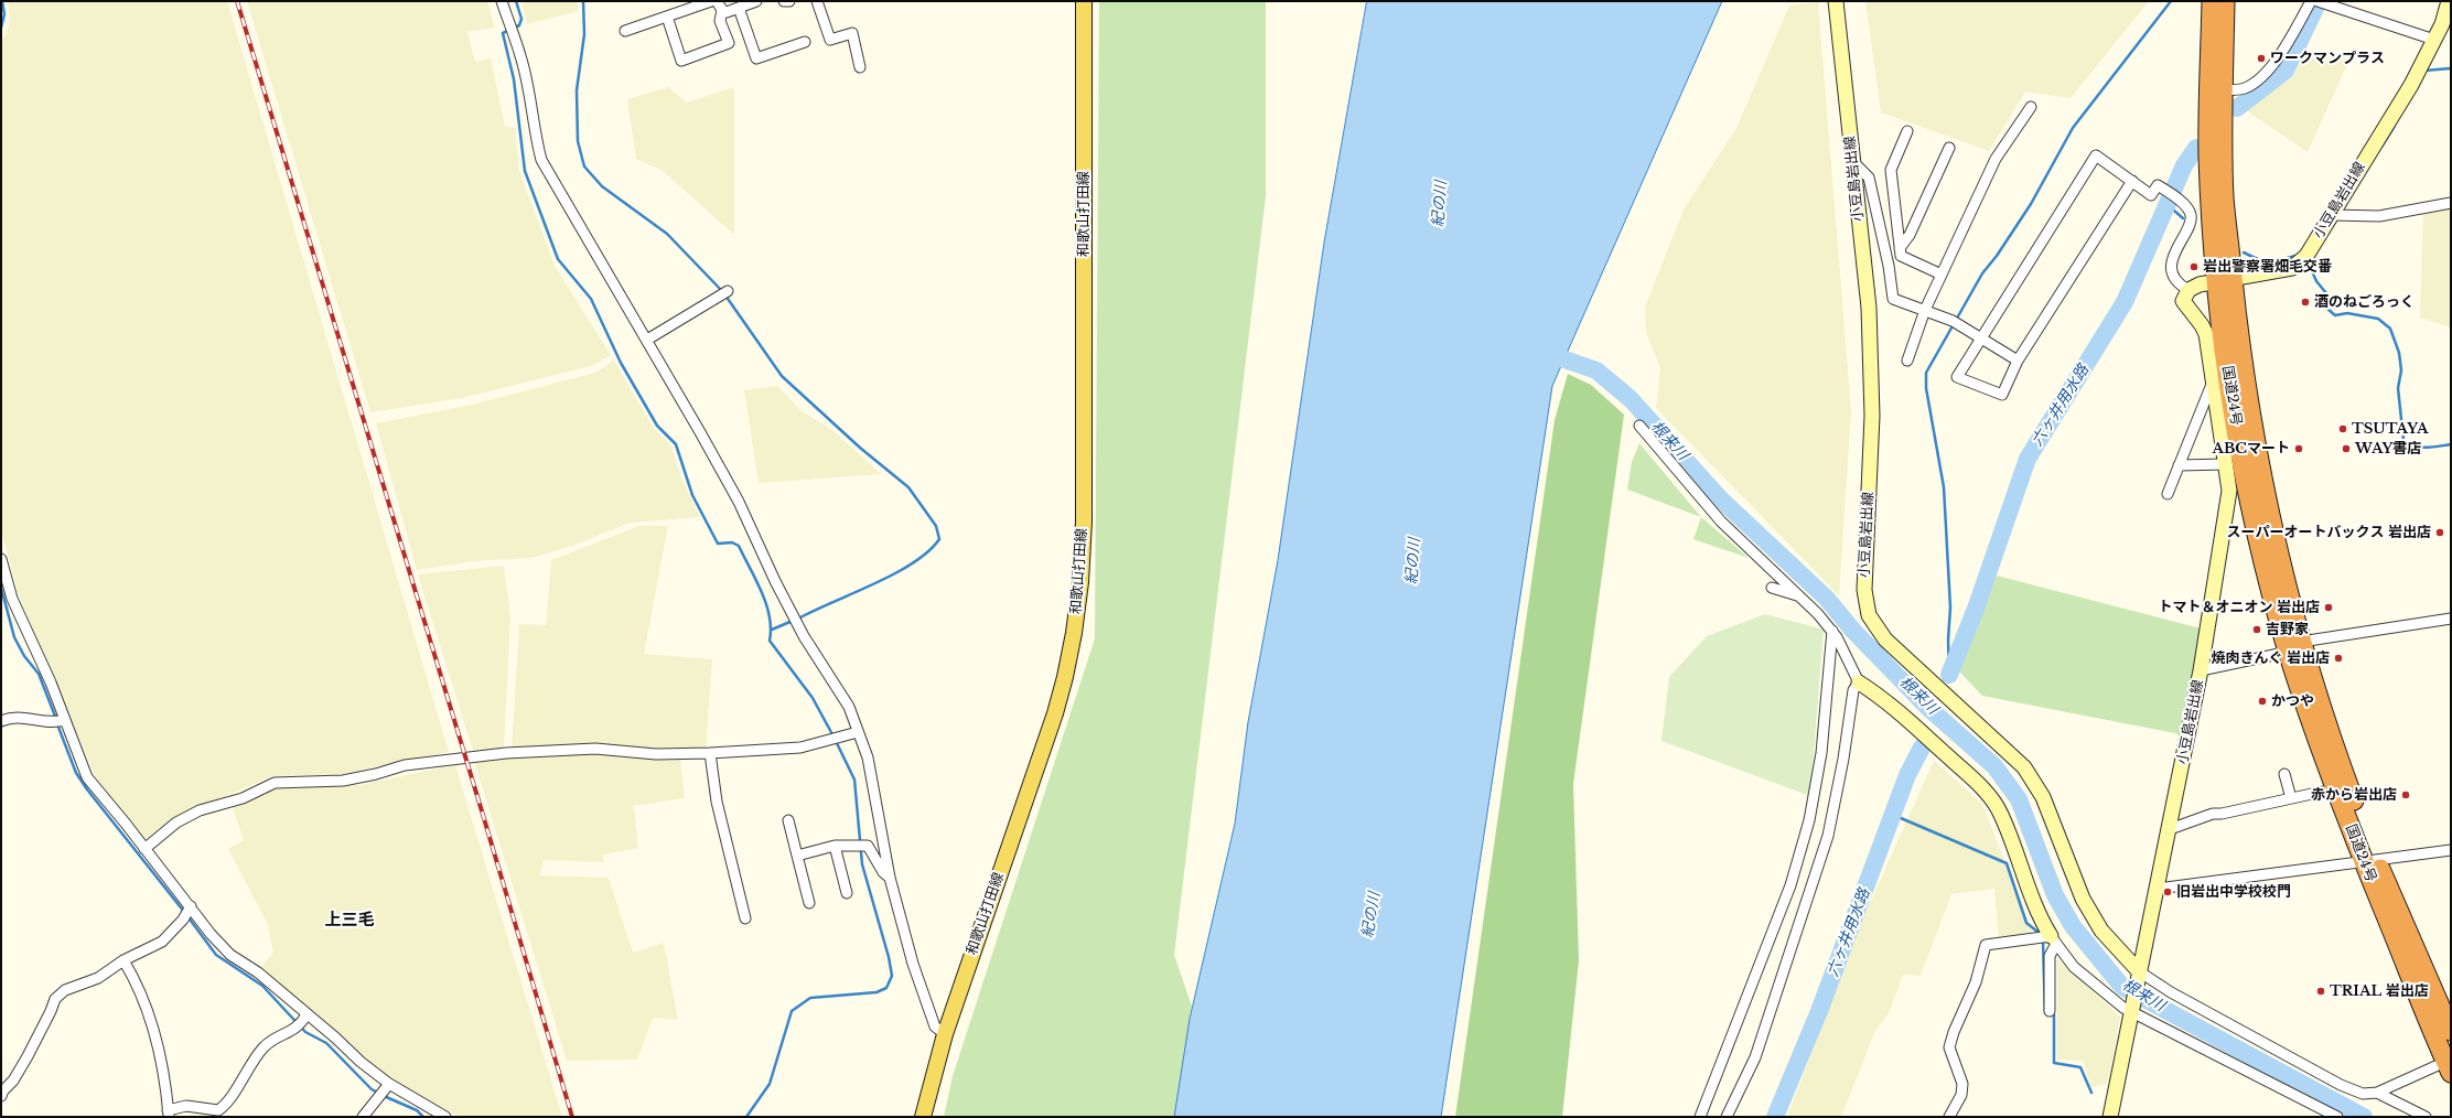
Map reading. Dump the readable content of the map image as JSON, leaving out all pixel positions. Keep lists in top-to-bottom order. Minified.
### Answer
{"streets":{"highway":["国道24号"],"main road":["小豆島岩出線","和歌山打田線"]},"crossings":[["小豆島岩出線","国道24号"]],"districts":["上三毛"],"water":["紀の川","六ヶ井用水路","根来川"],"places":["ワークマンプラス","岩出警察署畑毛交番","酒のねごろっく","TSUTAYA","ABCマート","WAY書店","スーパーオートバックス 岩出店","トマト＆オニオン 岩出店","吉野家","焼肉きんぐ 岩出店","かつや","赤から岩出店","旧岩出中学校校門","TRIAL 岩出店"]}
